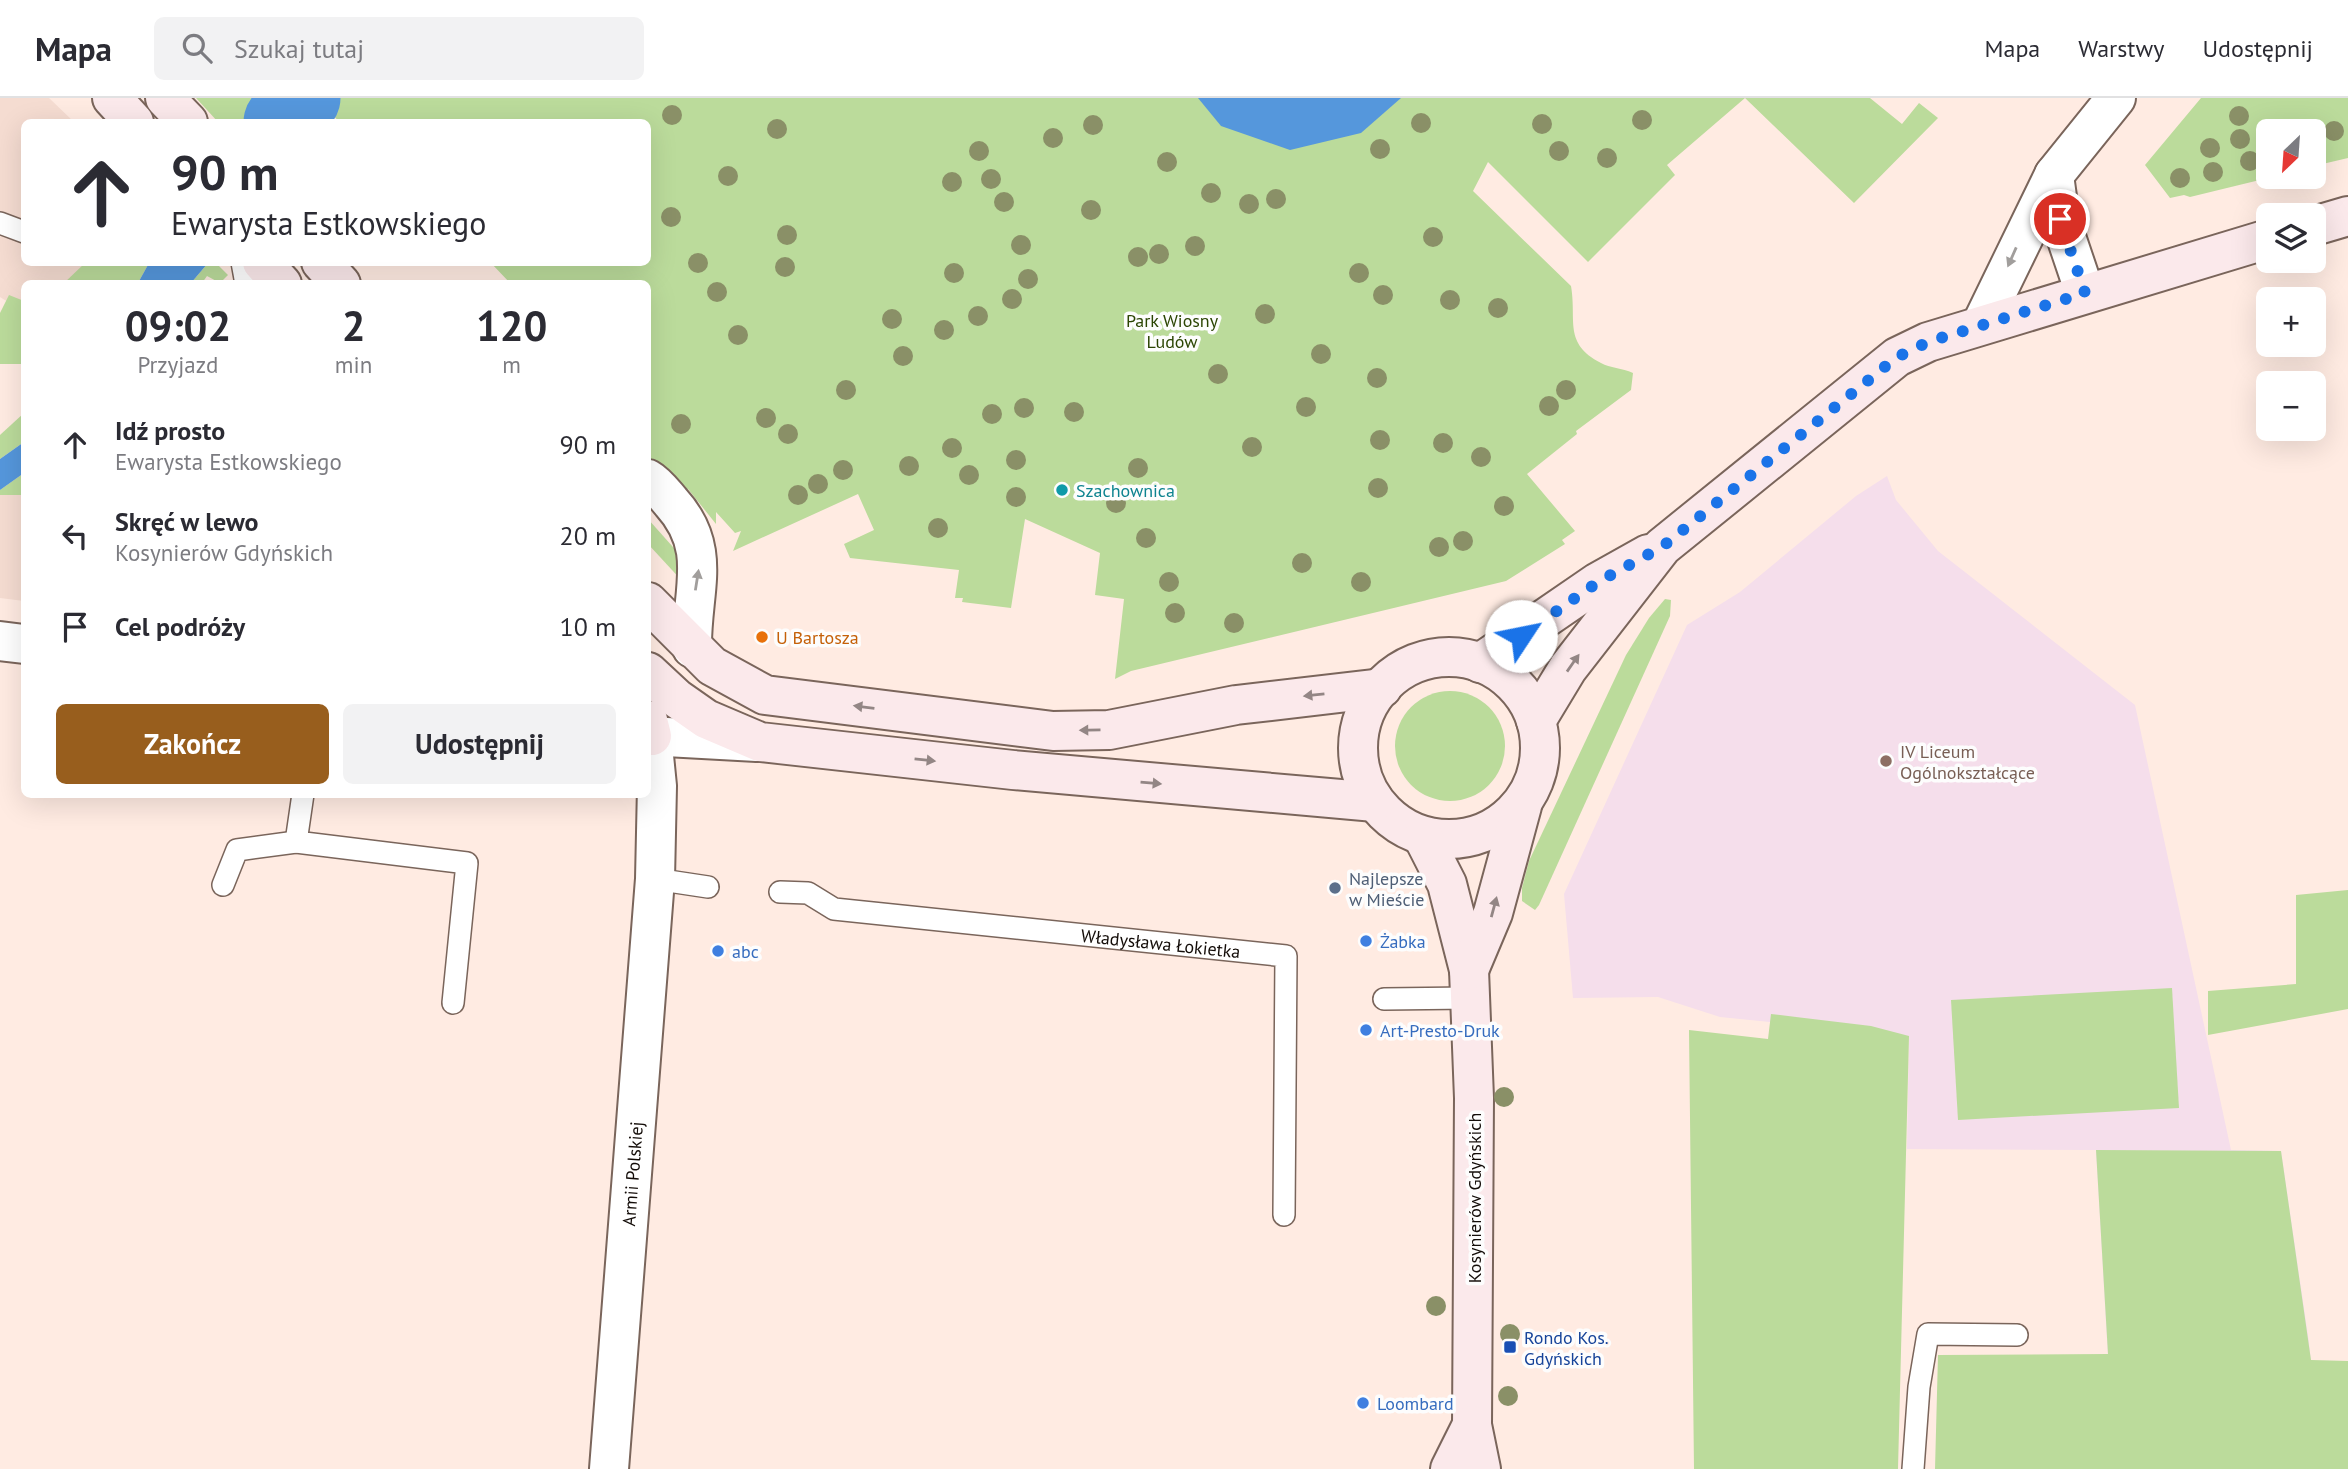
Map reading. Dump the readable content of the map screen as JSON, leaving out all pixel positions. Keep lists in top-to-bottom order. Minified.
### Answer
{"streets":{"main road":["Kosynierów Gdyńskich"],"street":["Armii Polskiej"],"lane":["Władysława Łokietka"]},"parks":["Park Wiosny Ludów"],"places":{"other":["Szachownica","U Bartosza","IV Liceum Ogólnokształcące","Najlepsze w Mieście","Żabka","abc","Art-Presto-Druk","Loombard"],"transit":["Rondo Kos. Gdyńskich"]},"north":"bottom left","page":{"header":"Mapa","search":"Szukaj tutaj","nav":["Mapa","Warstwy","Udostępnij"],"map_buttons":["+","−"],"turn":["90 m","Ewarysta Estkowskiego"],"eta":["09:02","Przyjazd","2","min","120","m"],"list":[{"name":"Idź prosto","note":"Ewarysta Estkowskiego","value":"90 m"},{"name":"Skręć w lewo","note":"Kosynierów Gdyńskich","value":"20 m"},{"name":"Cel podróży","value":"10 m"}],"buttons":["Zakończ","Udostępnij"]}}
